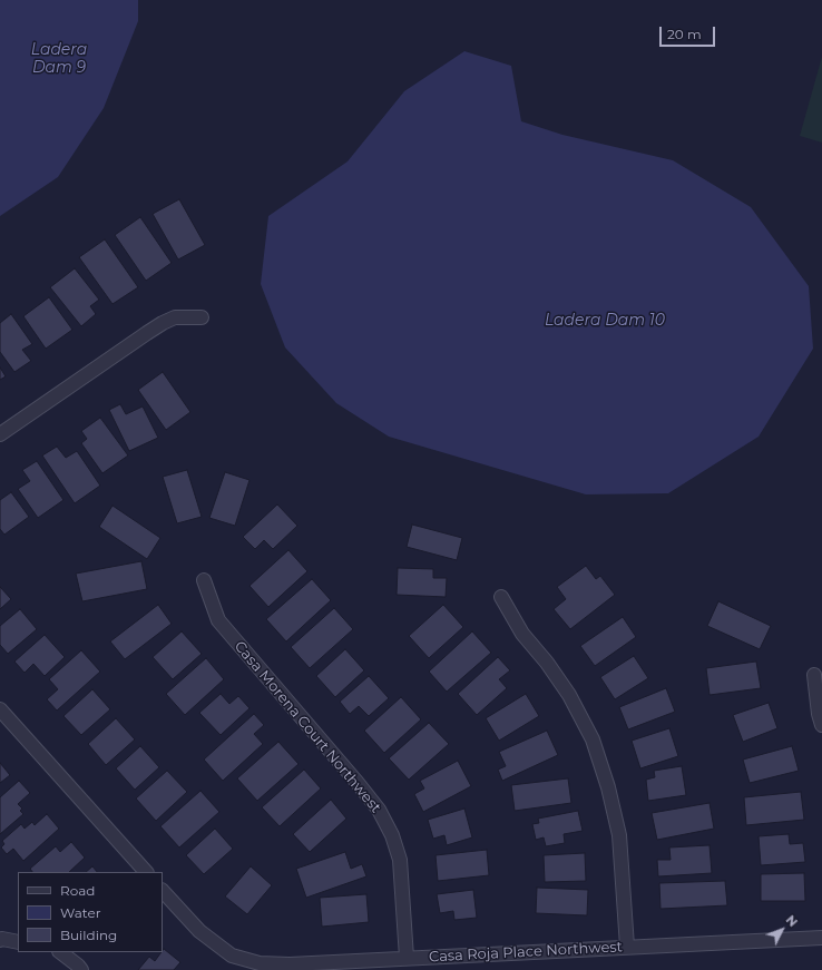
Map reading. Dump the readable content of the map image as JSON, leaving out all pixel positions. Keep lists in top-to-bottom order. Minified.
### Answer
{"streets":{"street":["Casa Morena Court Northwest","Casa Roja Place Northwest"]},"crossings":[["Casa Morena Court Northwest","Casa Roja Place Northwest"]],"water":["Ladera Dam 9","Ladera Dam 10"],"legend":["Road","Water","Building"],"scale_bar":"20 m","north":"top right"}
